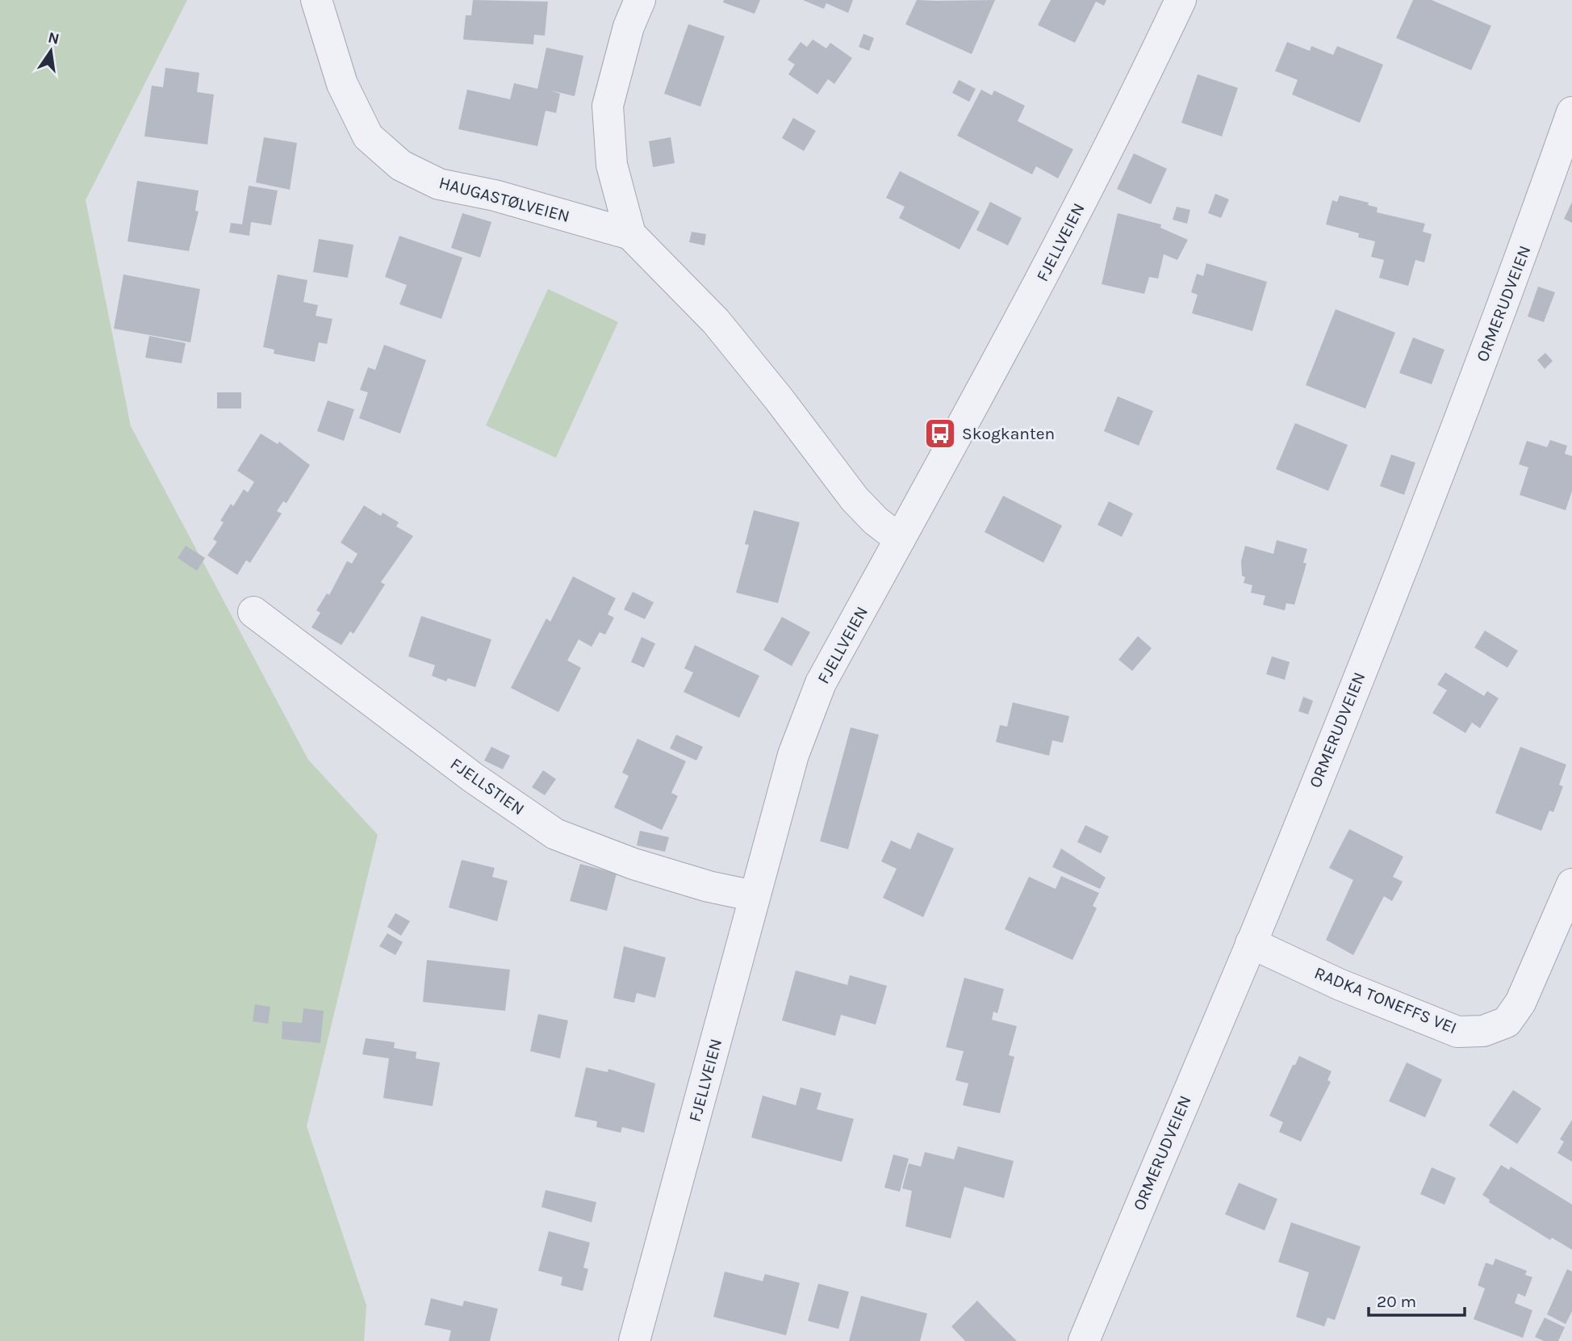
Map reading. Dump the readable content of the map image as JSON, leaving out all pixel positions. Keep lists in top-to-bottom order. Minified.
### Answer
{"streets":{"street":["HAUGASTØLVEIEN","FJELLVEIEN","ORMERUDVEIEN","FJELLSTIEN","RADKA TONEFFS VEI"]},"crossings":[["FJELLVEIEN","FJELLSTIEN"],["ORMERUDVEIEN","RADKA TONEFFS VEI"]],"places":{"bus stop":["Skogkanten"]},"scale_bar":"20 m","north":"top"}
